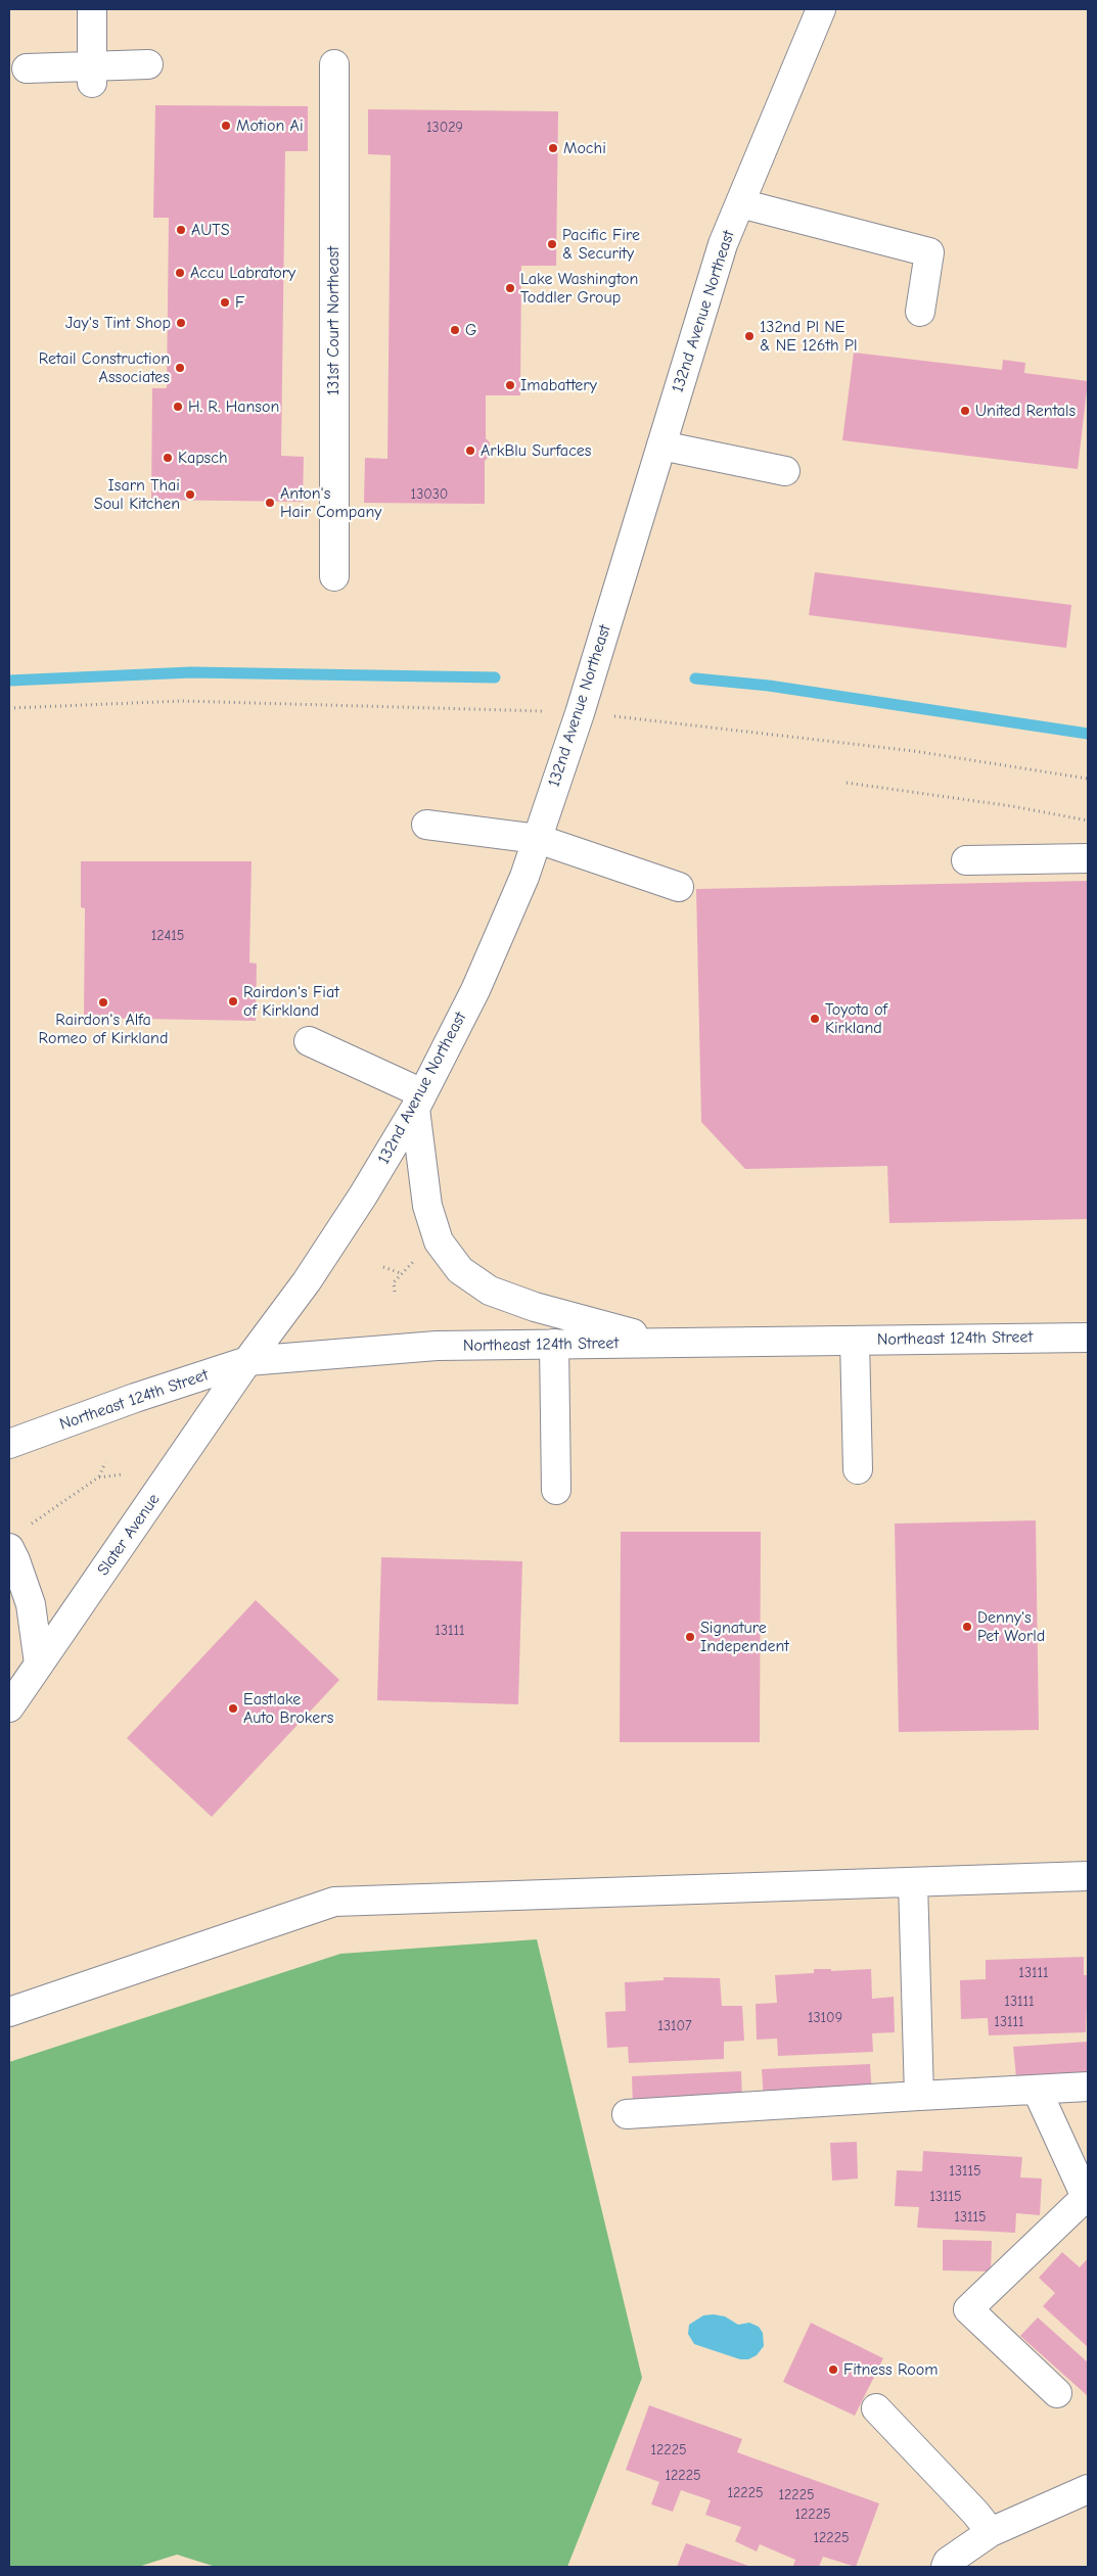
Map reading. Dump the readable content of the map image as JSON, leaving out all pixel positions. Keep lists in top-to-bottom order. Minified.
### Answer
{"streets":{"main road":["132nd Avenue Northeast","131st Court Northeast","Northeast 124th Street","Slater Avenue"]},"crossings":[["132nd Avenue Northeast","Northeast 124th Street"],["132nd Avenue Northeast","Slater Avenue"],["Northeast 124th Street","Slater Avenue"]],"places":["Motion Ai","Mochi","AUTS","Pacific Fire & Security","Accu Labratory","Lake Washington Toddler Group","F","Jay's Tint Shop","G","132nd Pl NE & NE 126th Pl","Retail Construction Associates","Imabattery","H. R. Hanson","United Rentals","ArkBlu Surfaces","Kapsch","Isarn Thai Soul Kitchen","Anton's Hair Company","Rairdon's Fiat of Kirkland","Rairdon's Alfa Romeo of Kirkland","Toyota of Kirkland","Denny's Pet World","Signature Independent","Eastlake Auto Brokers","Fitness Room"],"house_numbers":["13029","13030","12415","13111","13111","13111","13109","13111","13107","13115","13115","13115","12225","12225","12225","12225","12225","12225"]}
